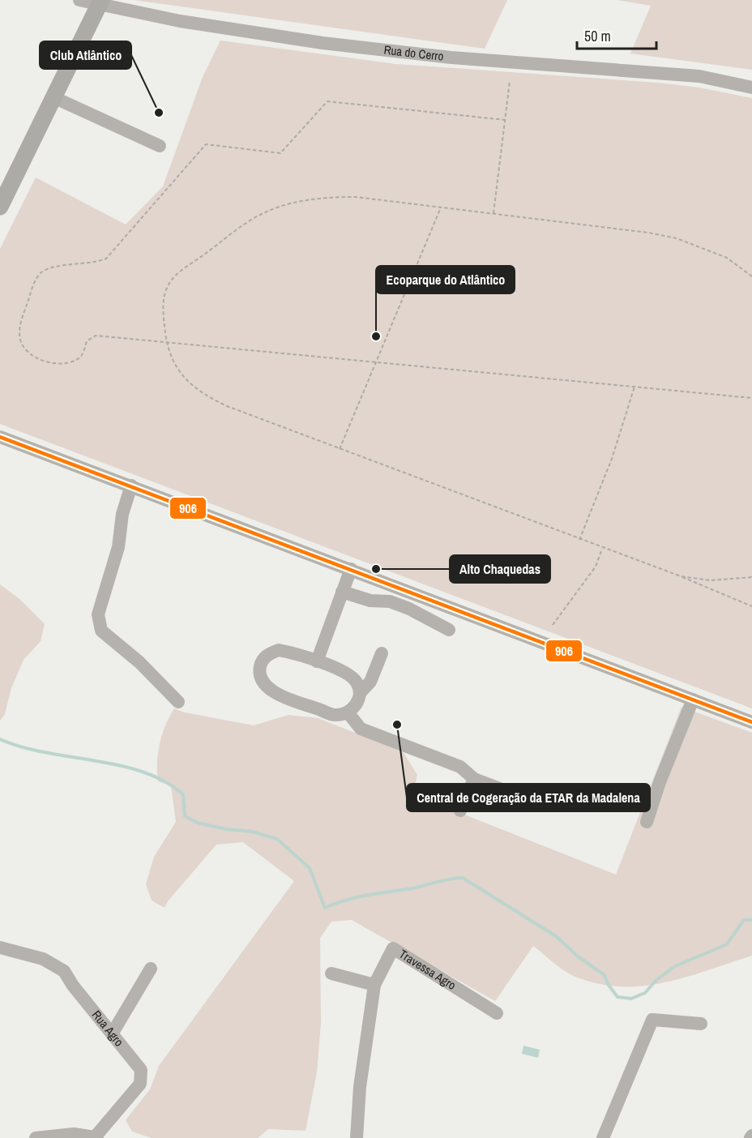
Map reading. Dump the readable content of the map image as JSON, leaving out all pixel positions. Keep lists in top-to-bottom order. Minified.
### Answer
{"streets":{"street":["Rua do Cerro","Travessa Agro","Rua Agro"]},"places":["Club Atlântico","Ecoparque do Atlântico","Alto Chaquedas","Central de Cogeração da ETAR da Madalena"],"lines":["transit line 906"],"scale_bar":"50 m"}
